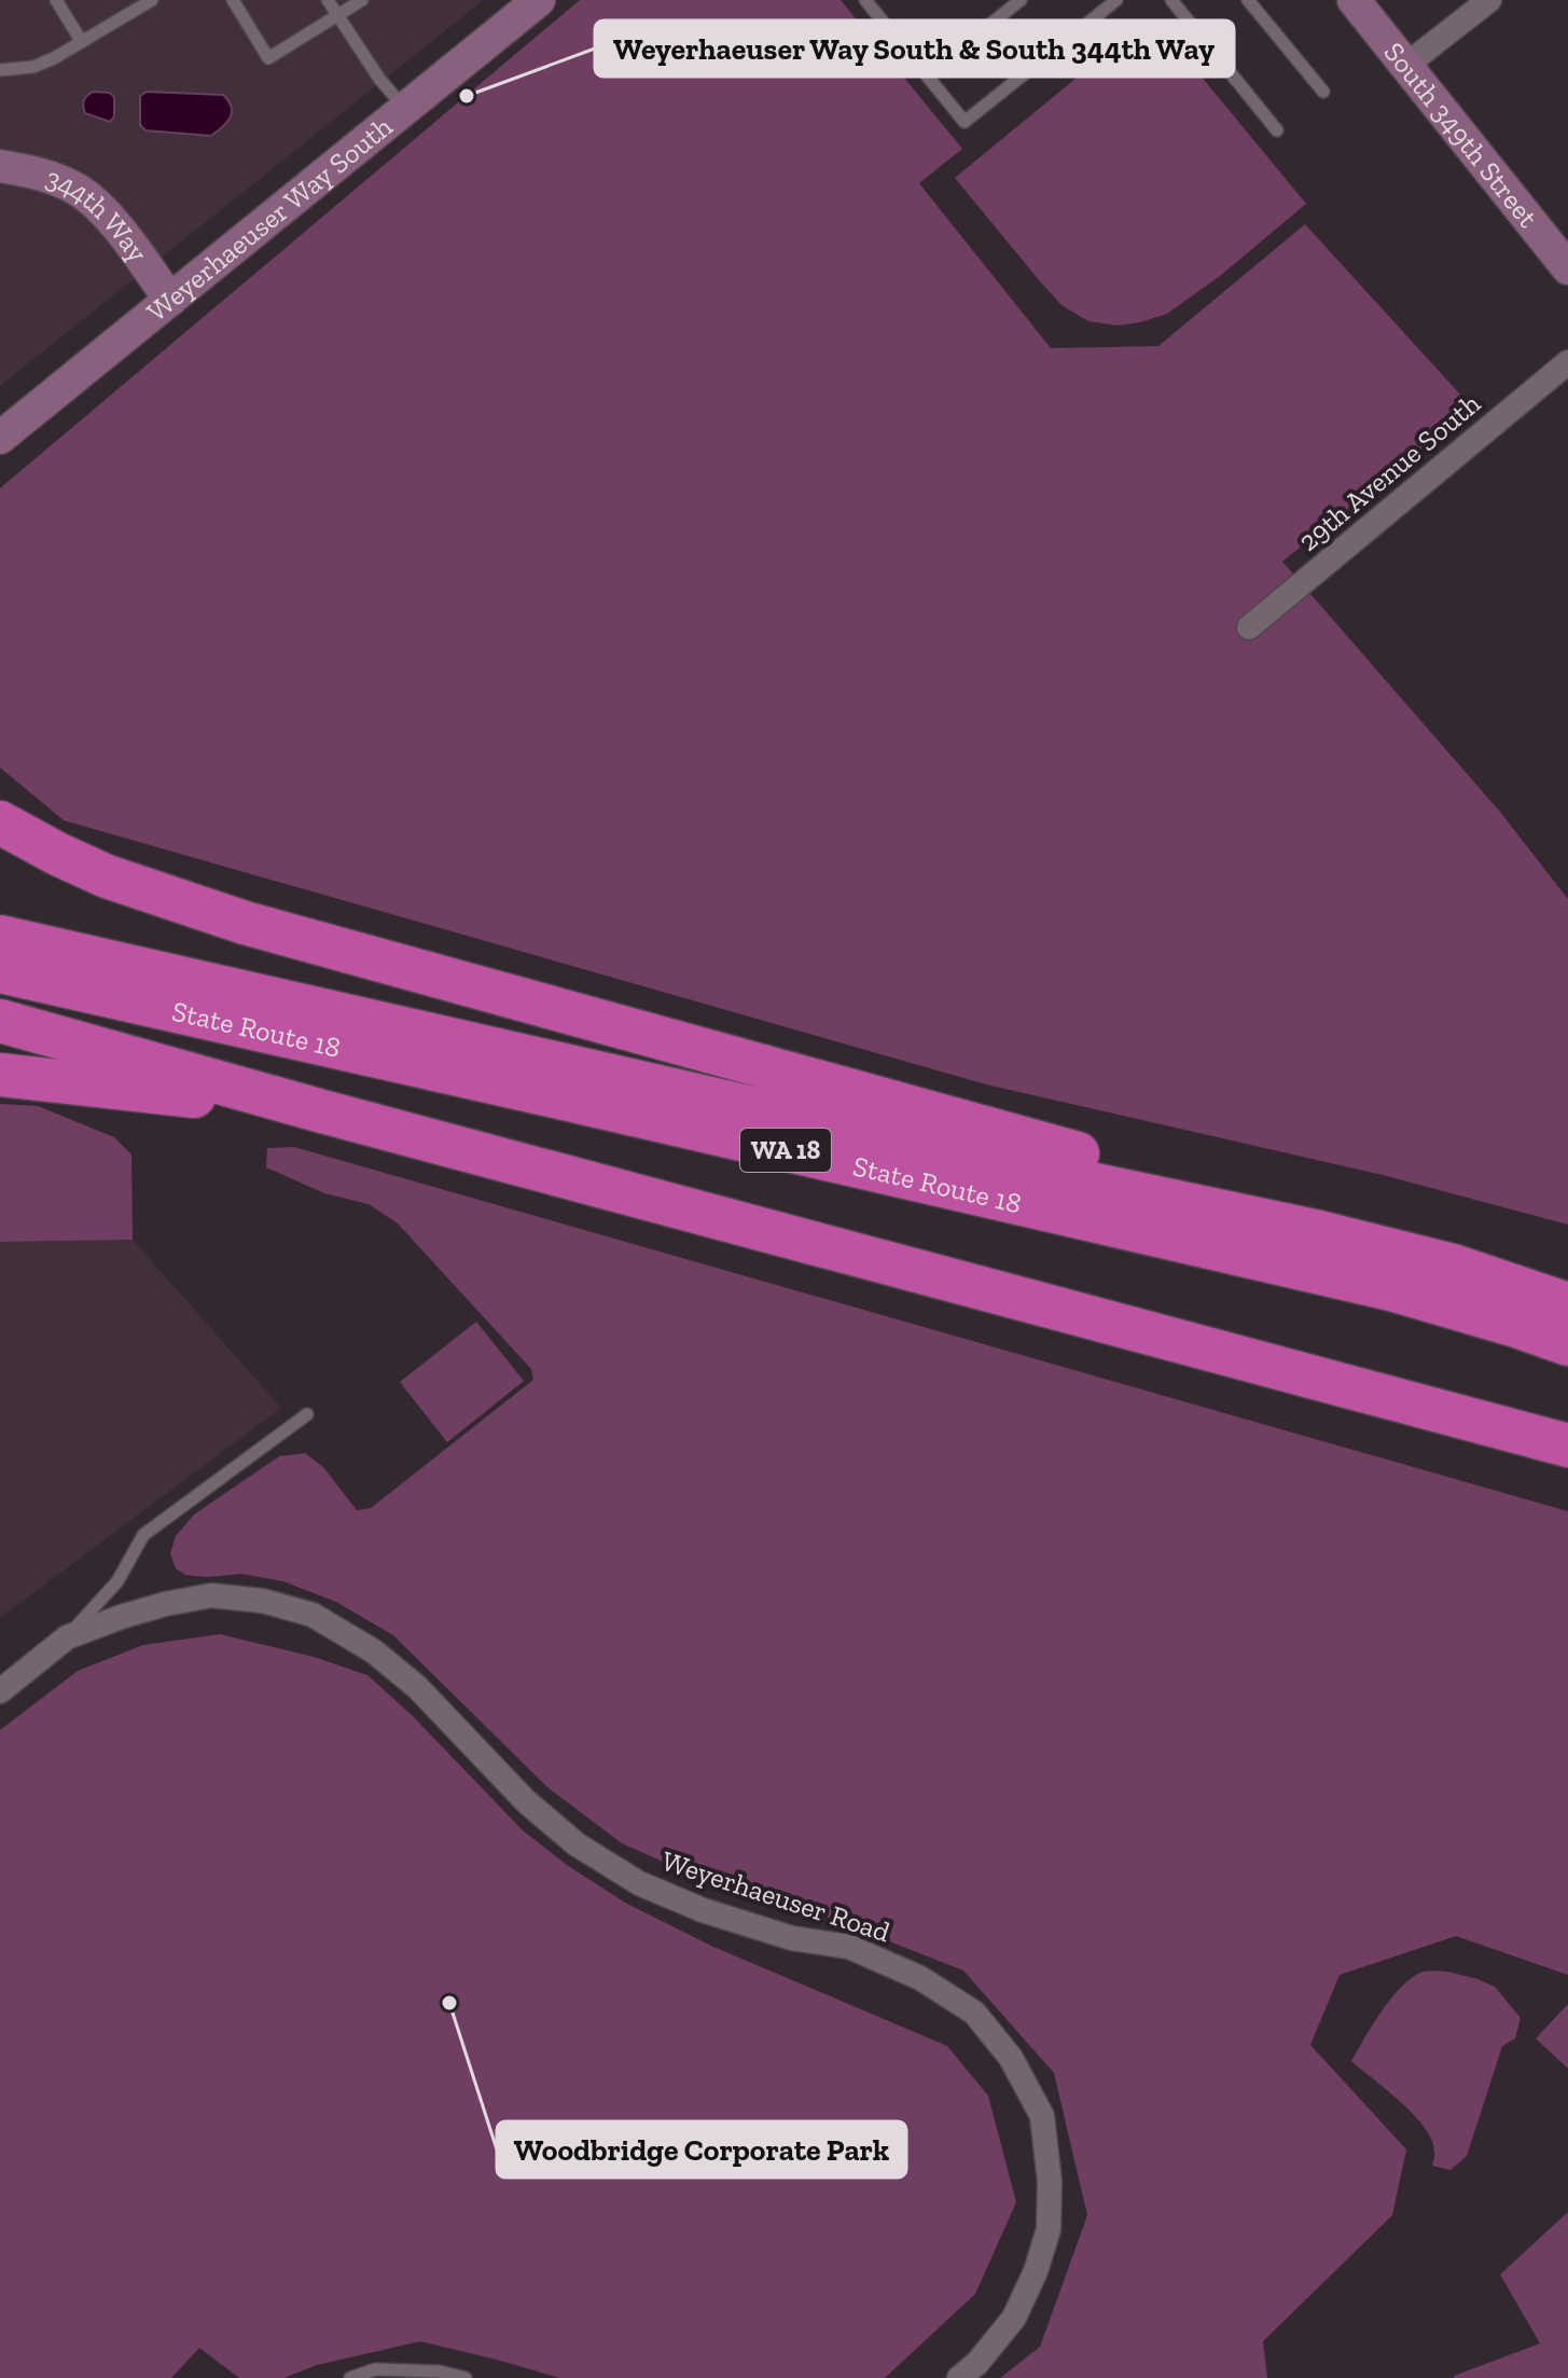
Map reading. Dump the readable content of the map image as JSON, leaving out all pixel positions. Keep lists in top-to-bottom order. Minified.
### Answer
{"streets":{"highway":["State Route 18","WA 18"],"street":["South 349th Street","Weyerhaeuser Way South","344th Way","29th Avenue South","Weyerhaeuser Road"]},"crossings":[["Weyerhaeuser Way South","344th Way"]],"places":["Weyerhaeuser Way South & South 344th Way","Woodbridge Corporate Park"]}
